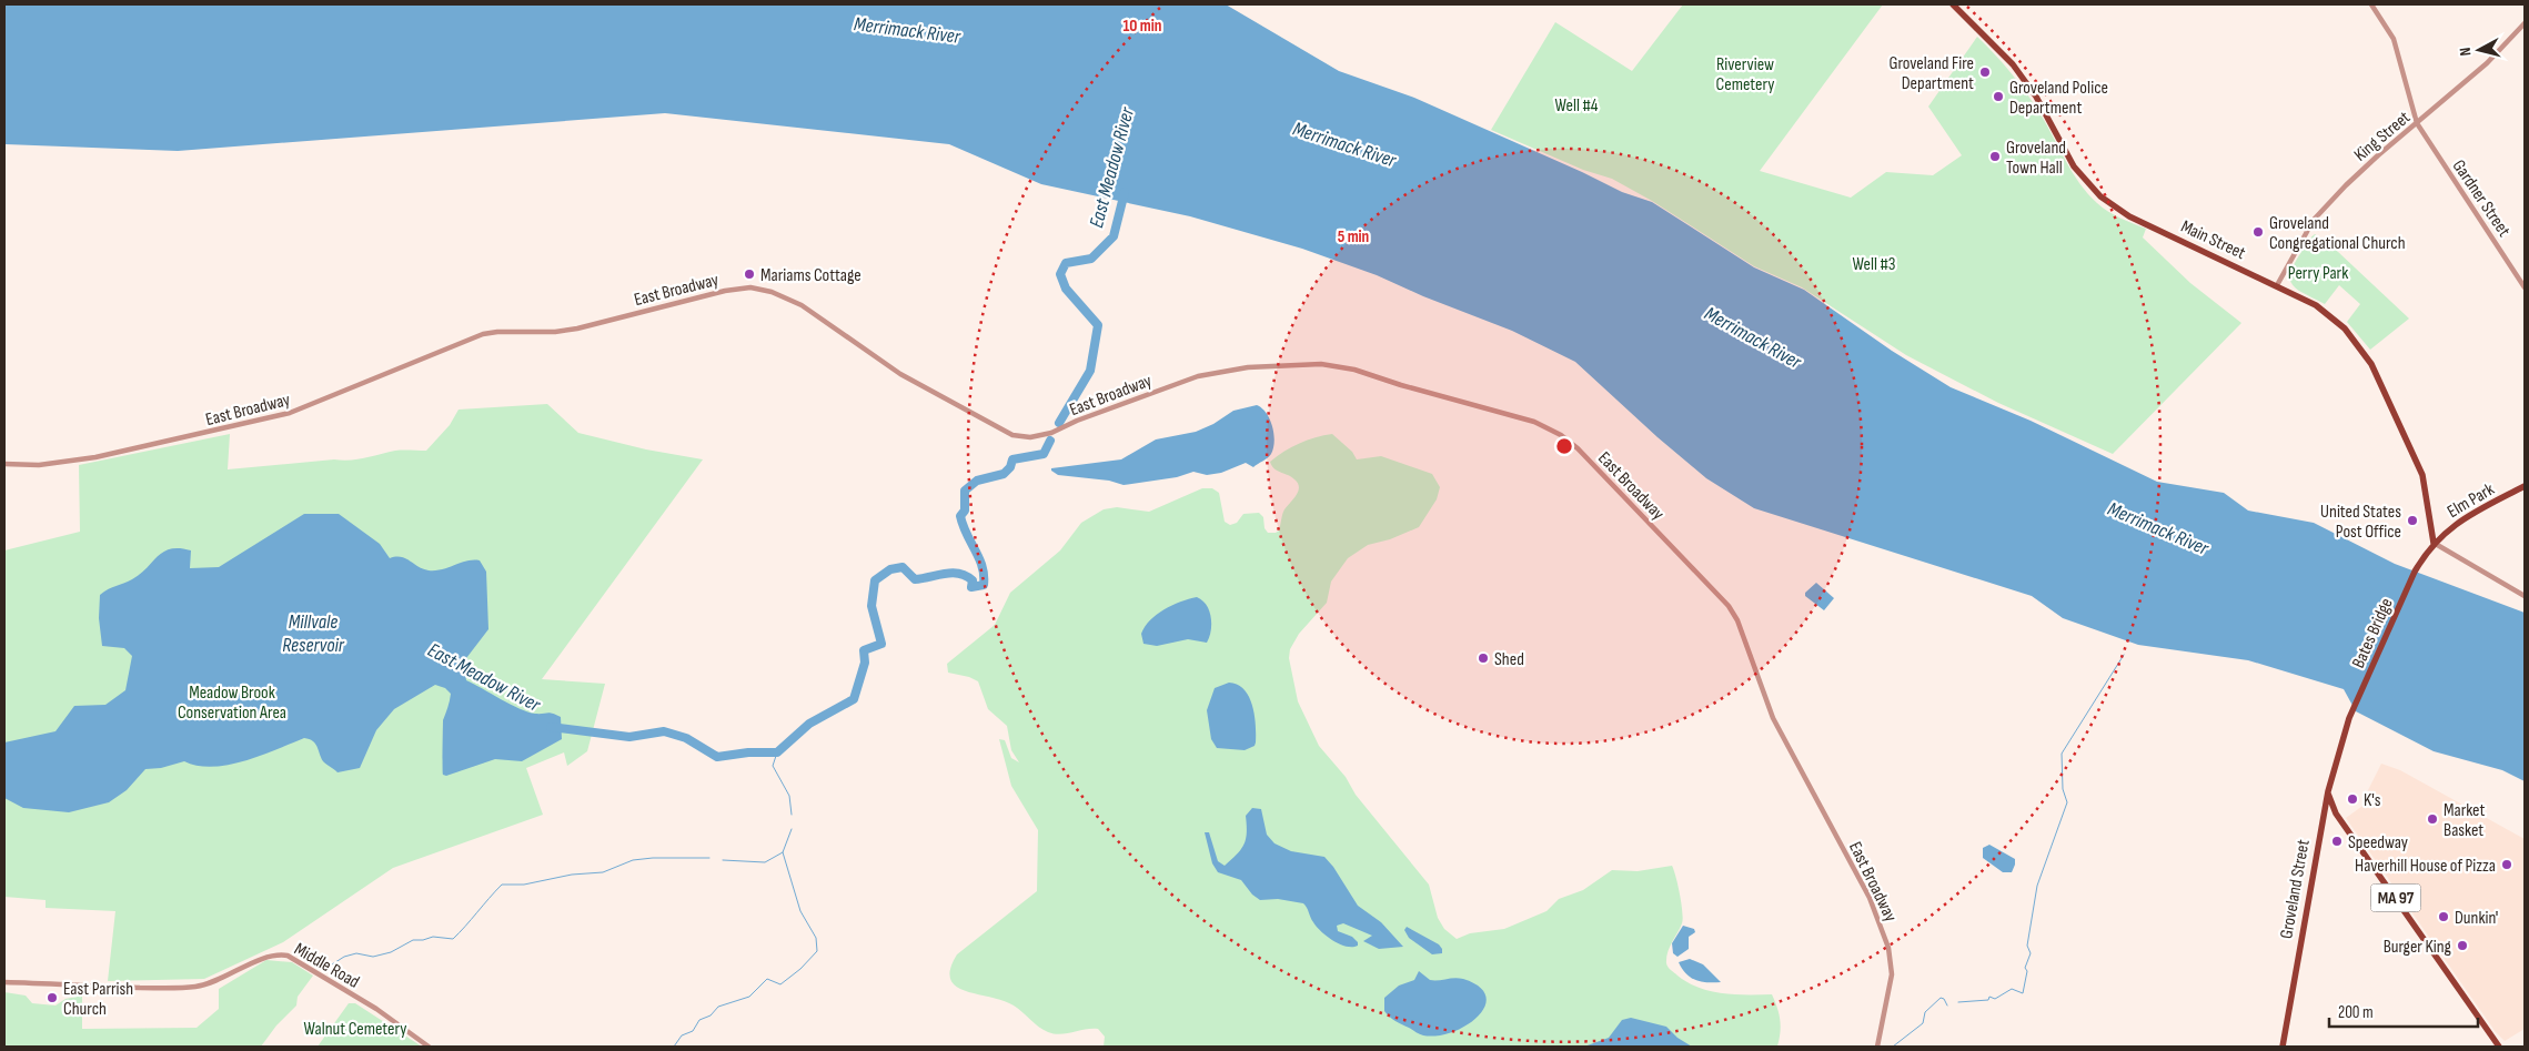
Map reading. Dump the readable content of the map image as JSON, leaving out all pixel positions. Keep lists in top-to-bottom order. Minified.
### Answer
{"streets":{"main road":["Main Street","Elm Park","Bates Bridge","Groveland Street","MA 97"],"street":["King Street","Gardner Street","East Broadway","Middle Road"]},"crossings":[["King Street","Gardner Street"],["King Street","Main Street"],["Main Street","Elm Park"],["Main Street","Bates Bridge"],["Elm Park","Bates Bridge"],["Bates Bridge","Groveland Street"],["Groveland Street","MA 97"]],"water":["Merrimack River","East Meadow River","Millvale Reservoir"],"parks":["Riverview Cemetery","Well #4","Well #3","Perry Park","Meadow Brook Conservation Area","Walnut Cemetery"],"places":["Groveland Fire Department","Groveland Police Department","Groveland Town Hall","Groveland Congregational Church","Mariams Cottage","United States Post Office","Shed","K's","Market Basket","Speedway","Haverhill House of Pizza","Dunkin'","Burger King","East Parrish Church"],"scale_bar":"200 m","north":"left","rings":["10 min","5 min"]}
